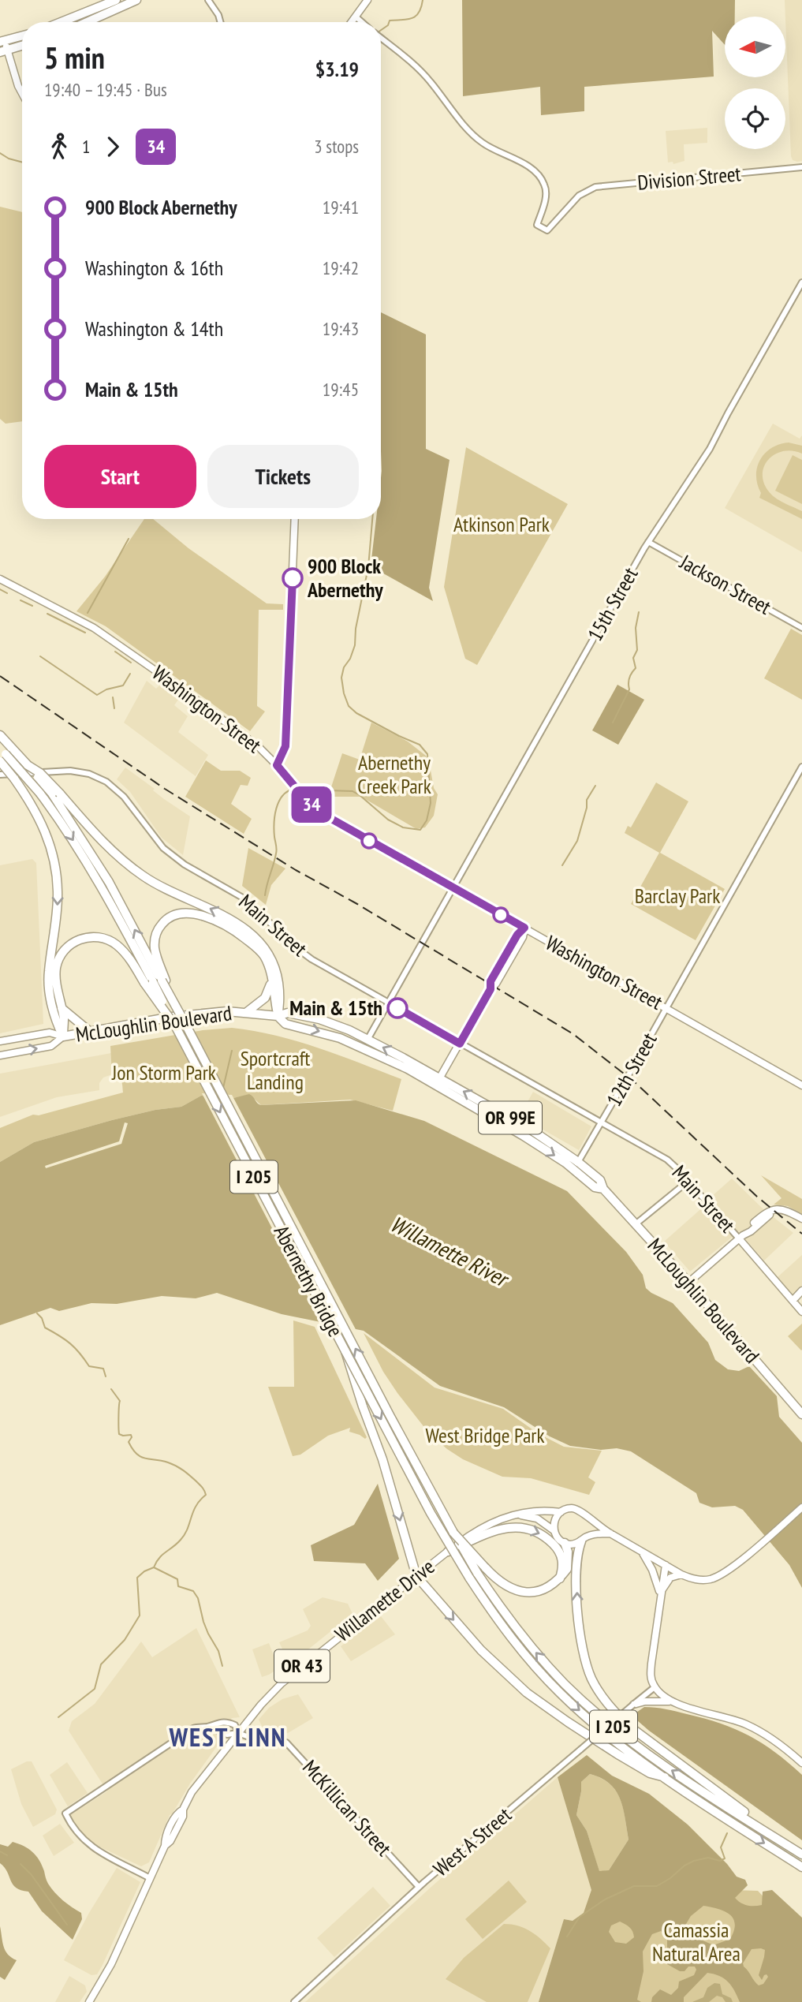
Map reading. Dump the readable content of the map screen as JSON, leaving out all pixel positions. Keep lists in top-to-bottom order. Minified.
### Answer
{"streets":{"highway":["McLoughlin Boulevard","OR 99E","I 205","Abernethy Bridge"],"main road":["Washington Street","Main Street","Willamette Drive","OR 43"],"street":["Division Street","Jackson Street","15th Street","12th Street","McKillican Street","West A Street"]},"crossings":[["Jackson Street","15th Street"],["15th Street","Washington Street"],["15th Street","Main Street"],["15th Street","McLoughlin Boulevard"],["Washington Street","12th Street"],["Main Street","12th Street"],["McLoughlin Boulevard","12th Street"],["I 205","Abernethy Bridge"],["Willamette Drive","OR 43"],["Willamette Drive","McKillican Street"],["McKillican Street","West A Street"]],"districts":["WEST LINN"],"water":["Willamette River"],"parks":["Atkinson Park","Abernethy Creek Park","Barclay Park","Sportcraft Landing","Jon Storm Park","West Bridge Park","Camassia Natural Area"],"places":["900 Block Abernethy","Main & 15th"],"lines":["bus line 34"],"north":"left","page":{"on_map":"34","heading":["5 min","19:40 – 19:45 · Bus","$3.19"],"legs":["1","34","3 stops"],"list":[{"name":"900 Block Abernethy","value":"19:41"},{"name":"Washington & 16th","value":"19:42"},{"name":"Washington & 14th","value":"19:43"},{"name":"Main & 15th","value":"19:45"}],"buttons":["Start","Tickets"]}}
